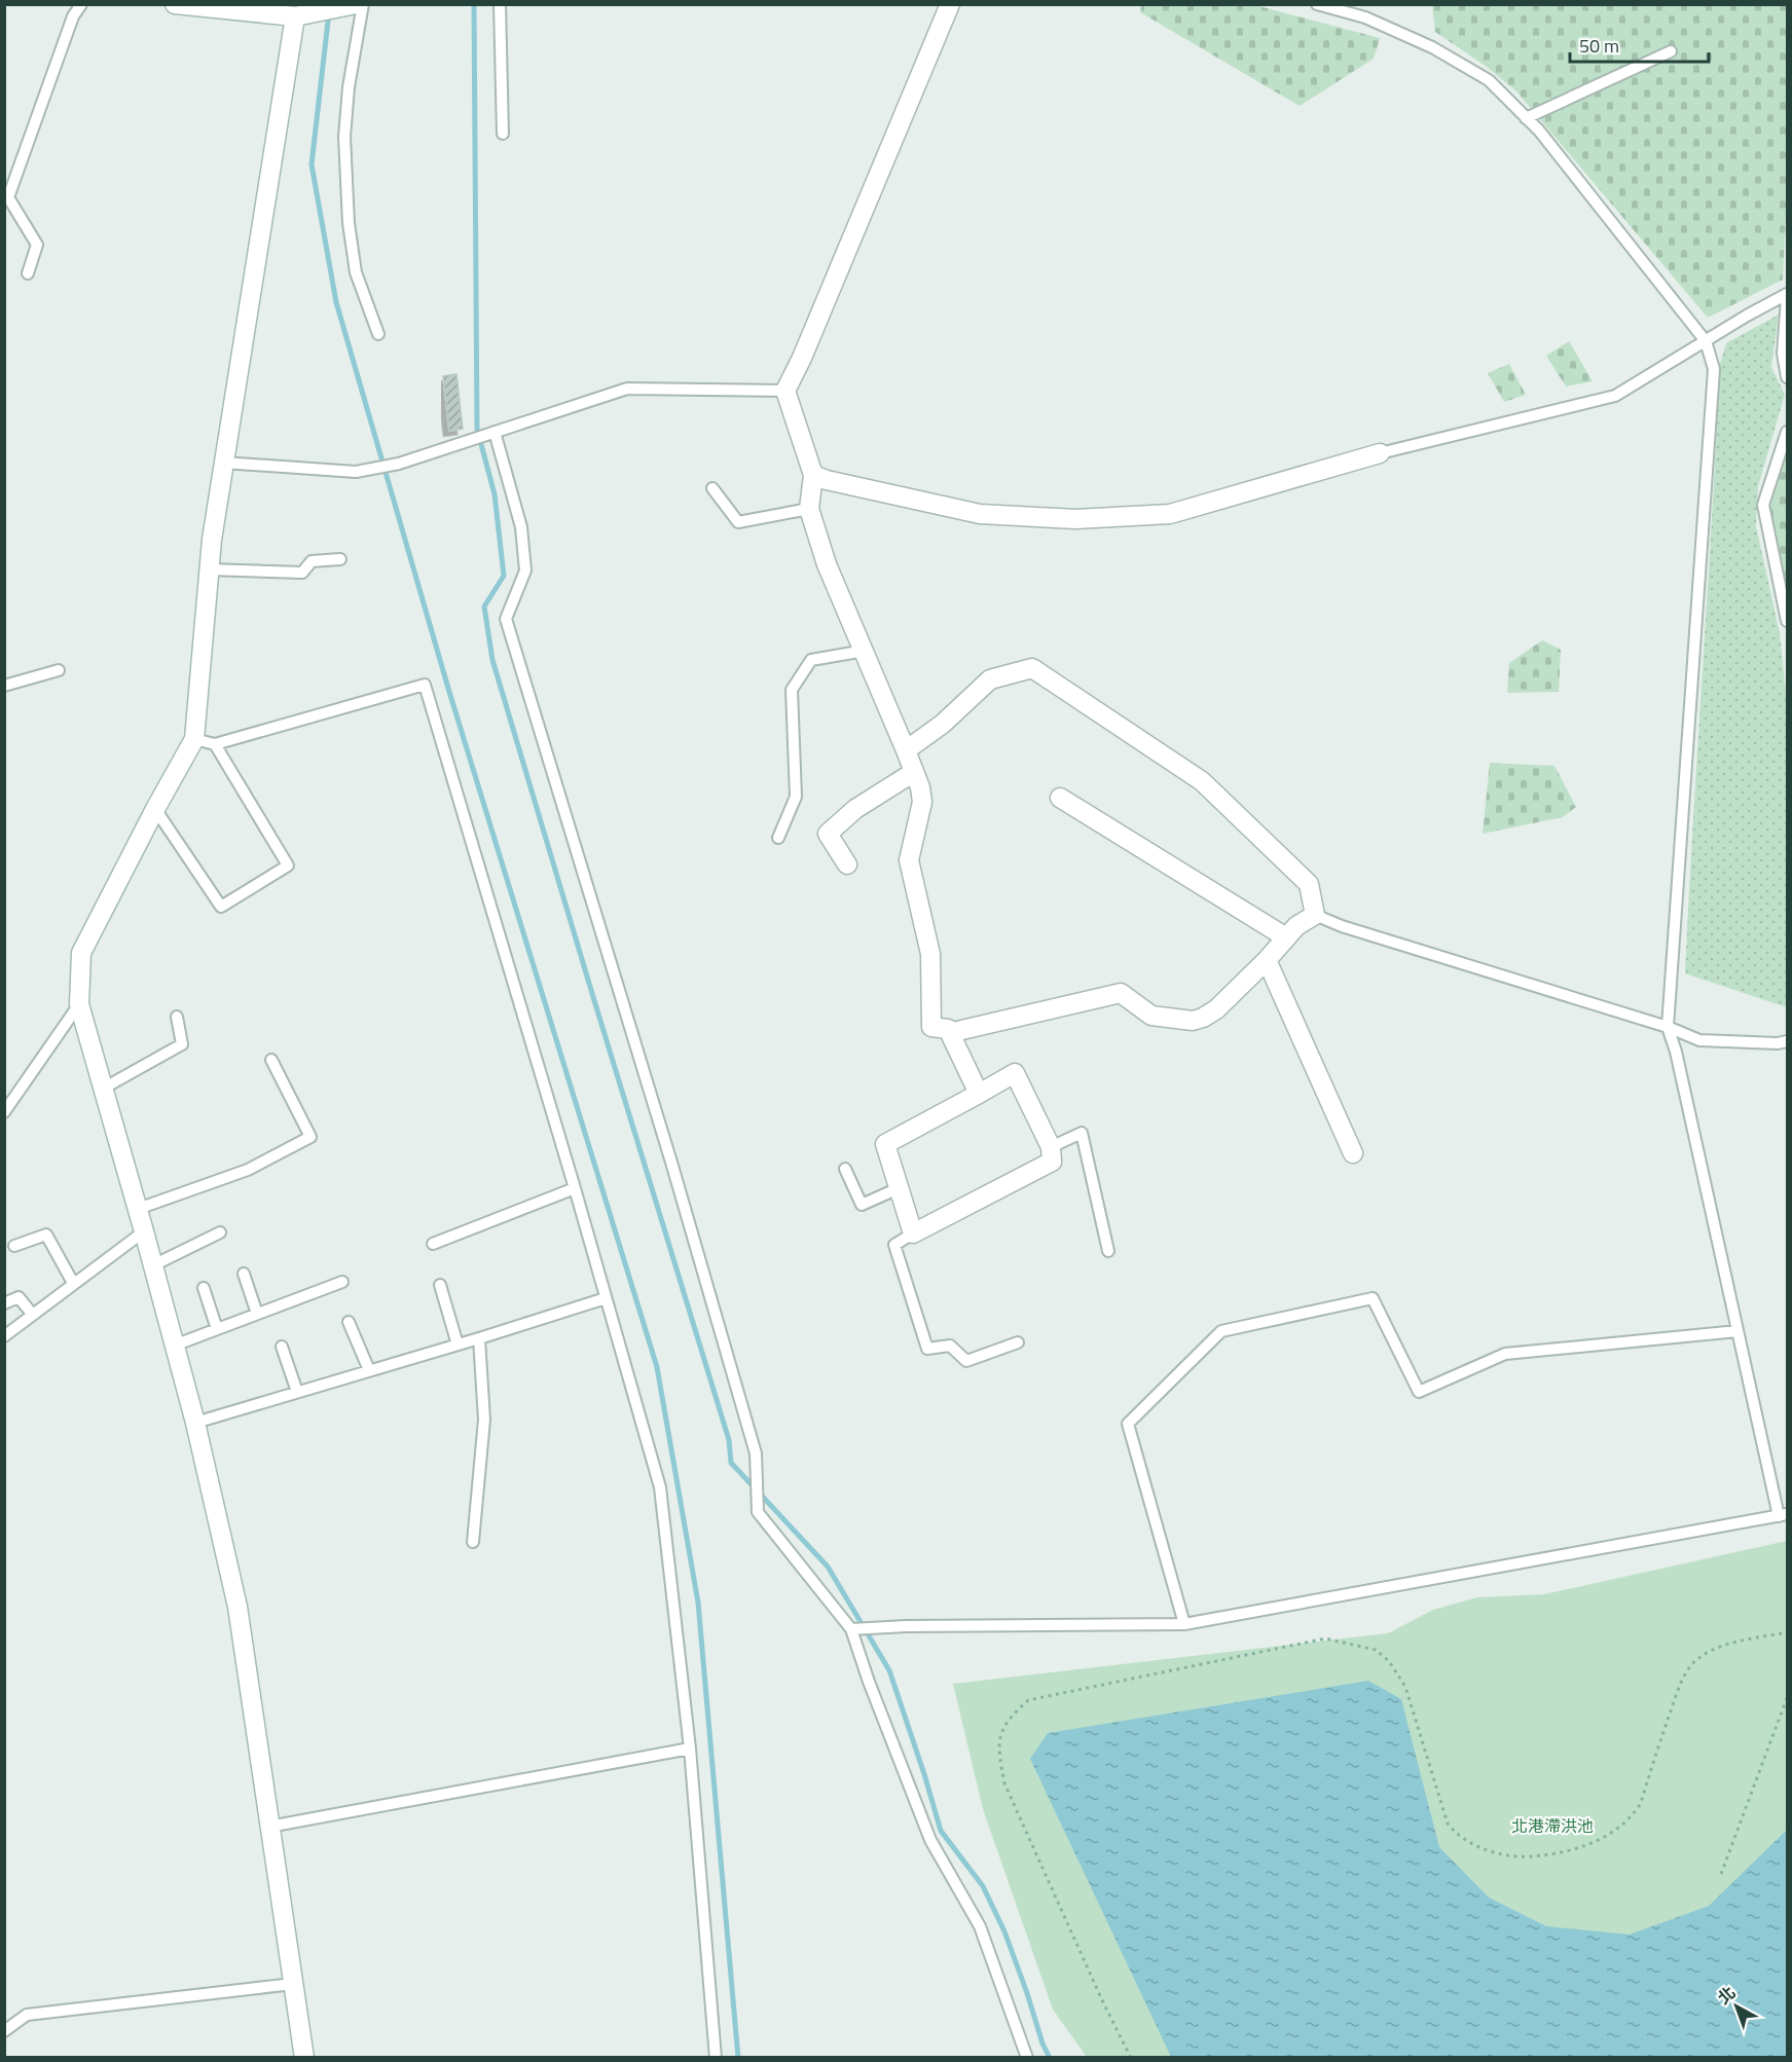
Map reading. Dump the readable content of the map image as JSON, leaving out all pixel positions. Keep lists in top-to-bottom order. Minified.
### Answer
{"parks":["北港滯洪池"],"scale_bar":"50 m","north":"top left"}
